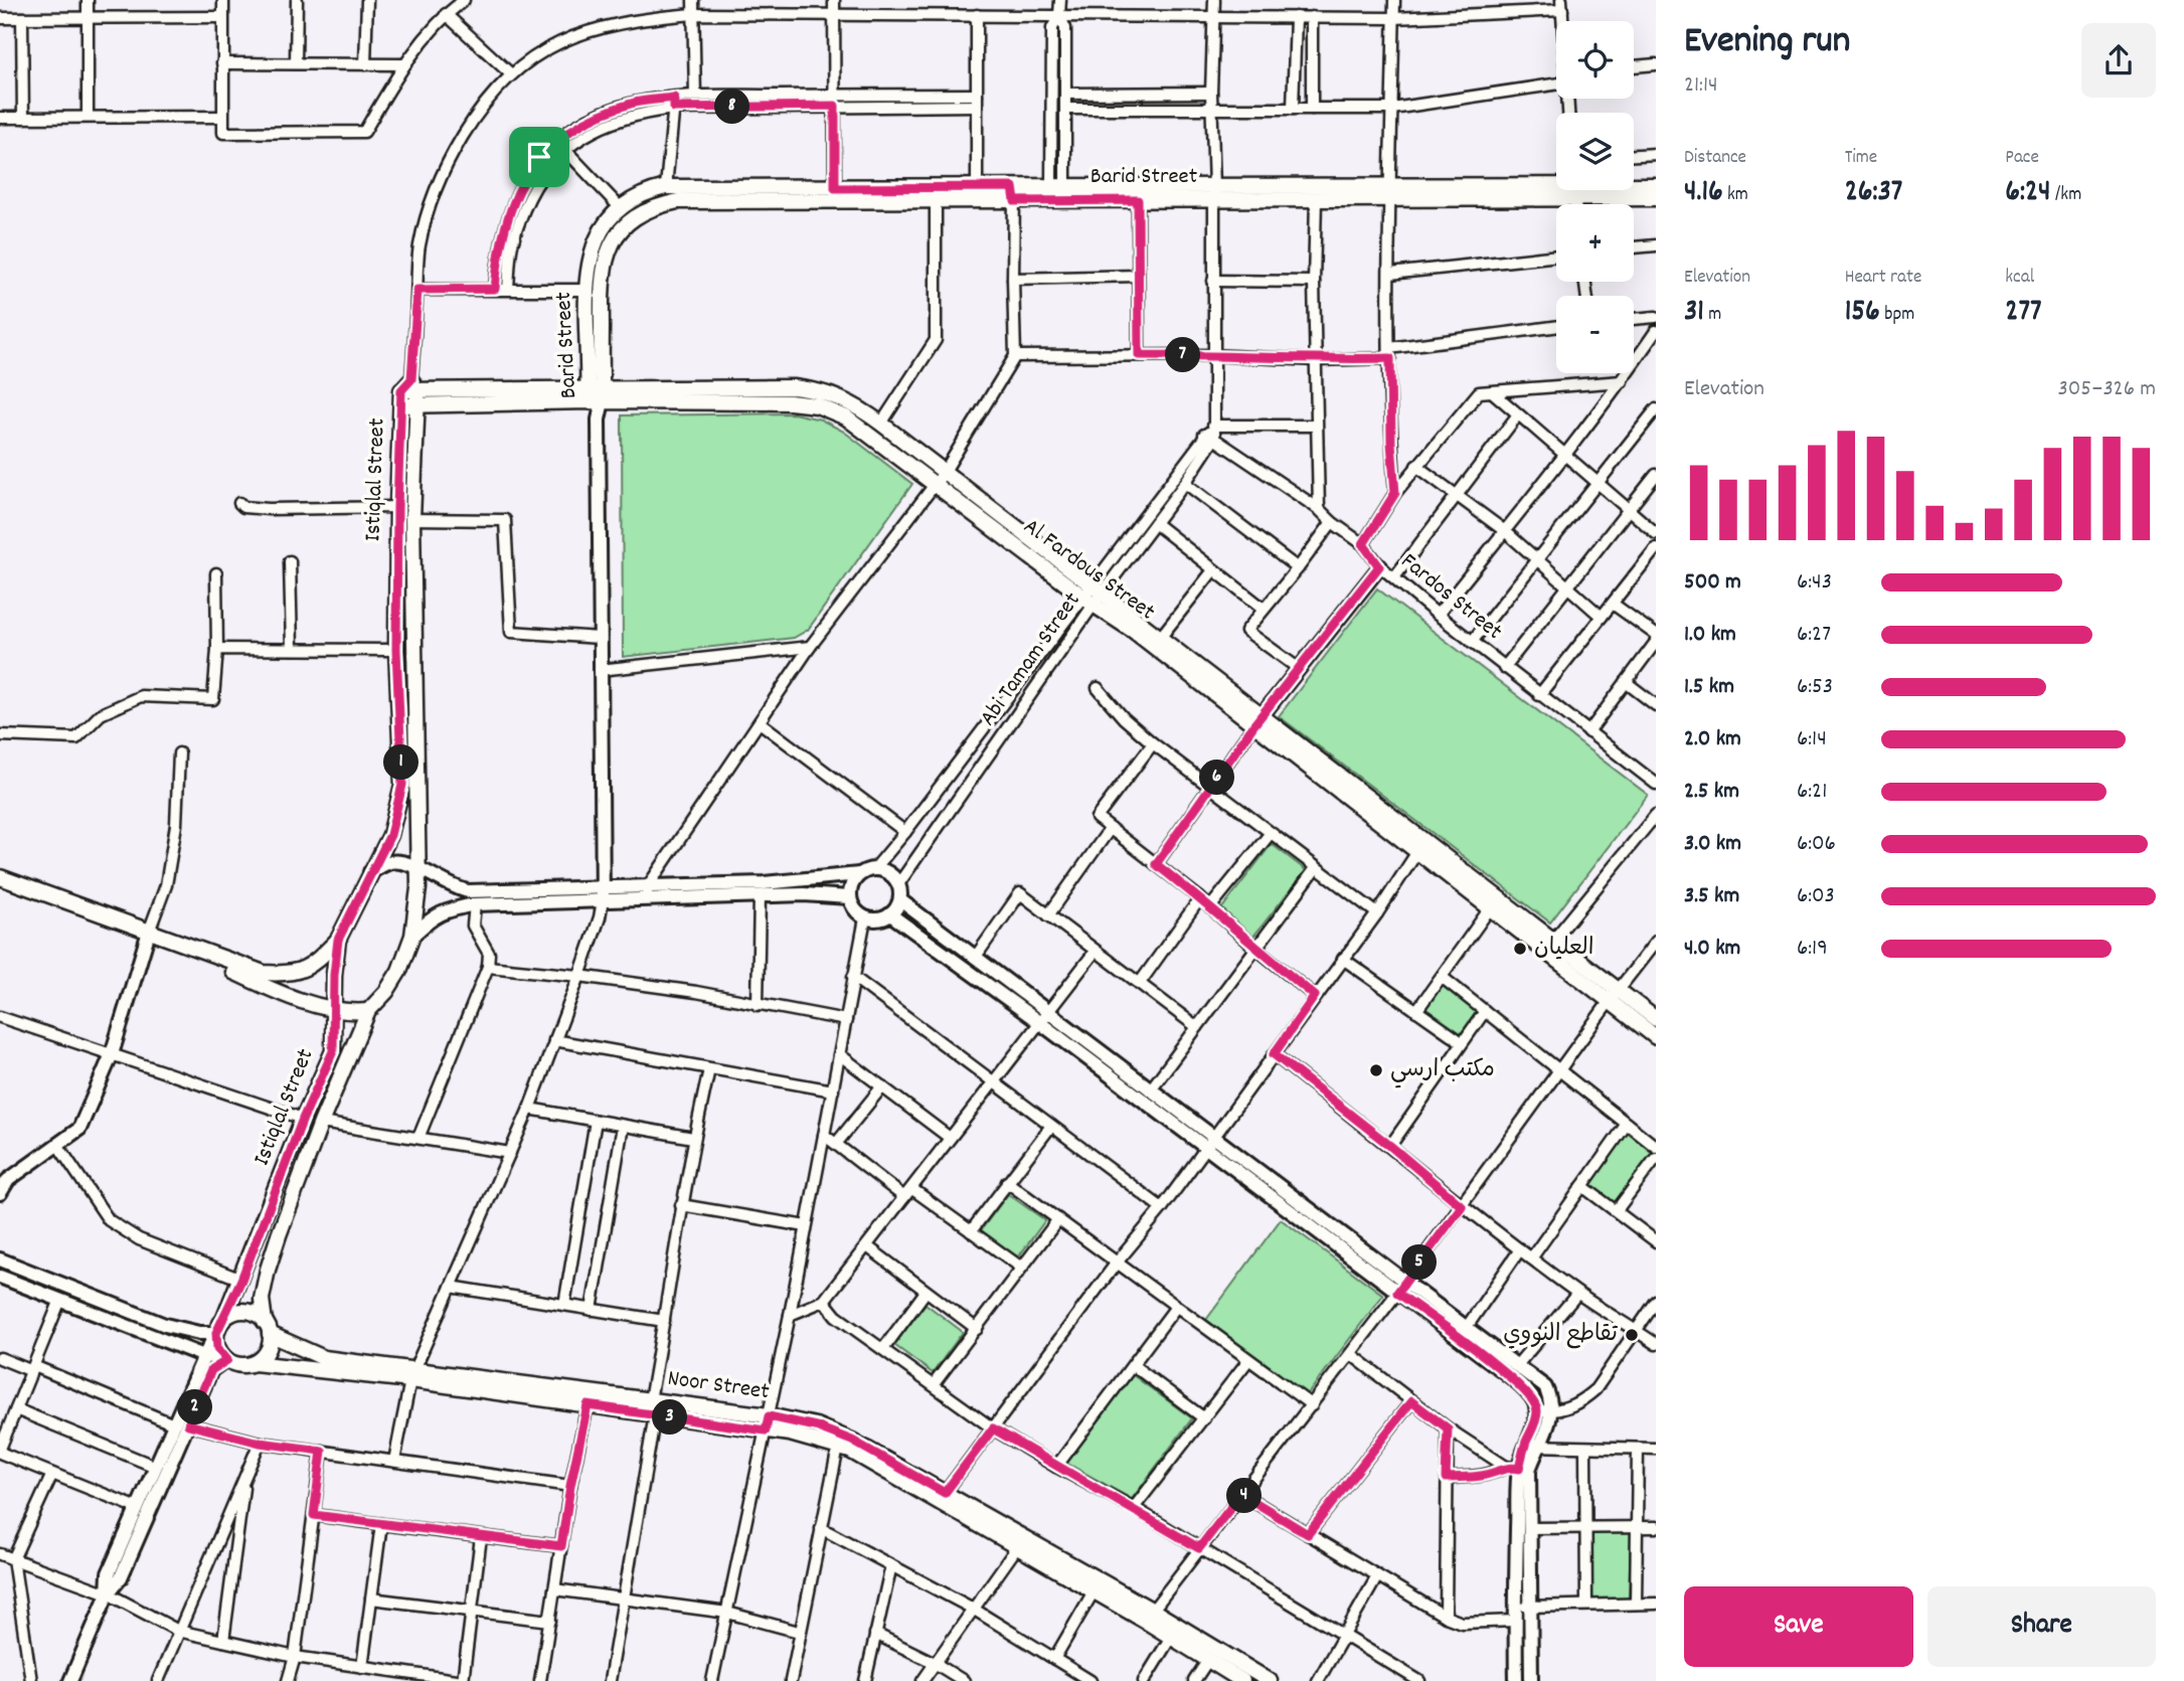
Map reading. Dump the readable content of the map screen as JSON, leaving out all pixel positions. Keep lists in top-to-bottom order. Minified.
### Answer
{"streets":{"main road":["Barid Street","Istiqlal Street","Al Fardous Street","Noor Street"],"street":["Fardos Street","Abi Tamam Street"]},"crossings":[["Barid Street","Al Fardous Street"],["Istiqlal Street","Al Fardous Street"],["Istiqlal Street","Noor Street"],["Al Fardous Street","Fardos Street"],["Al Fardous Street","Abi Tamam Street"]],"places":["العليان","مكتب ارسي","تقاطع النووي"],"page":{"heading":["Evening run","21:14"],"map_buttons":["+","−"],"pins":["8","7","1","6","5","2","3","4"],"stats":[["Distance","4.16 km"],["Time","26:37"],["Pace","6:24 /km"],["Elevation","31 m"],["Heart rate","156 bpm"],["kcal","277"]],"chart":["Elevation","305–326 m"],"list":[{"name":"500 m","note":"6:43"},{"name":"1.0 km","note":"6:27"},{"name":"1.5 km","note":"6:53"},{"name":"2.0 km","note":"6:14"},{"name":"2.5 km","note":"6:21"},{"name":"3.0 km","note":"6:06"},{"name":"3.5 km","note":"6:03"},{"name":"4.0 km","note":"6:19"}],"buttons":["Save","Share"]}}
